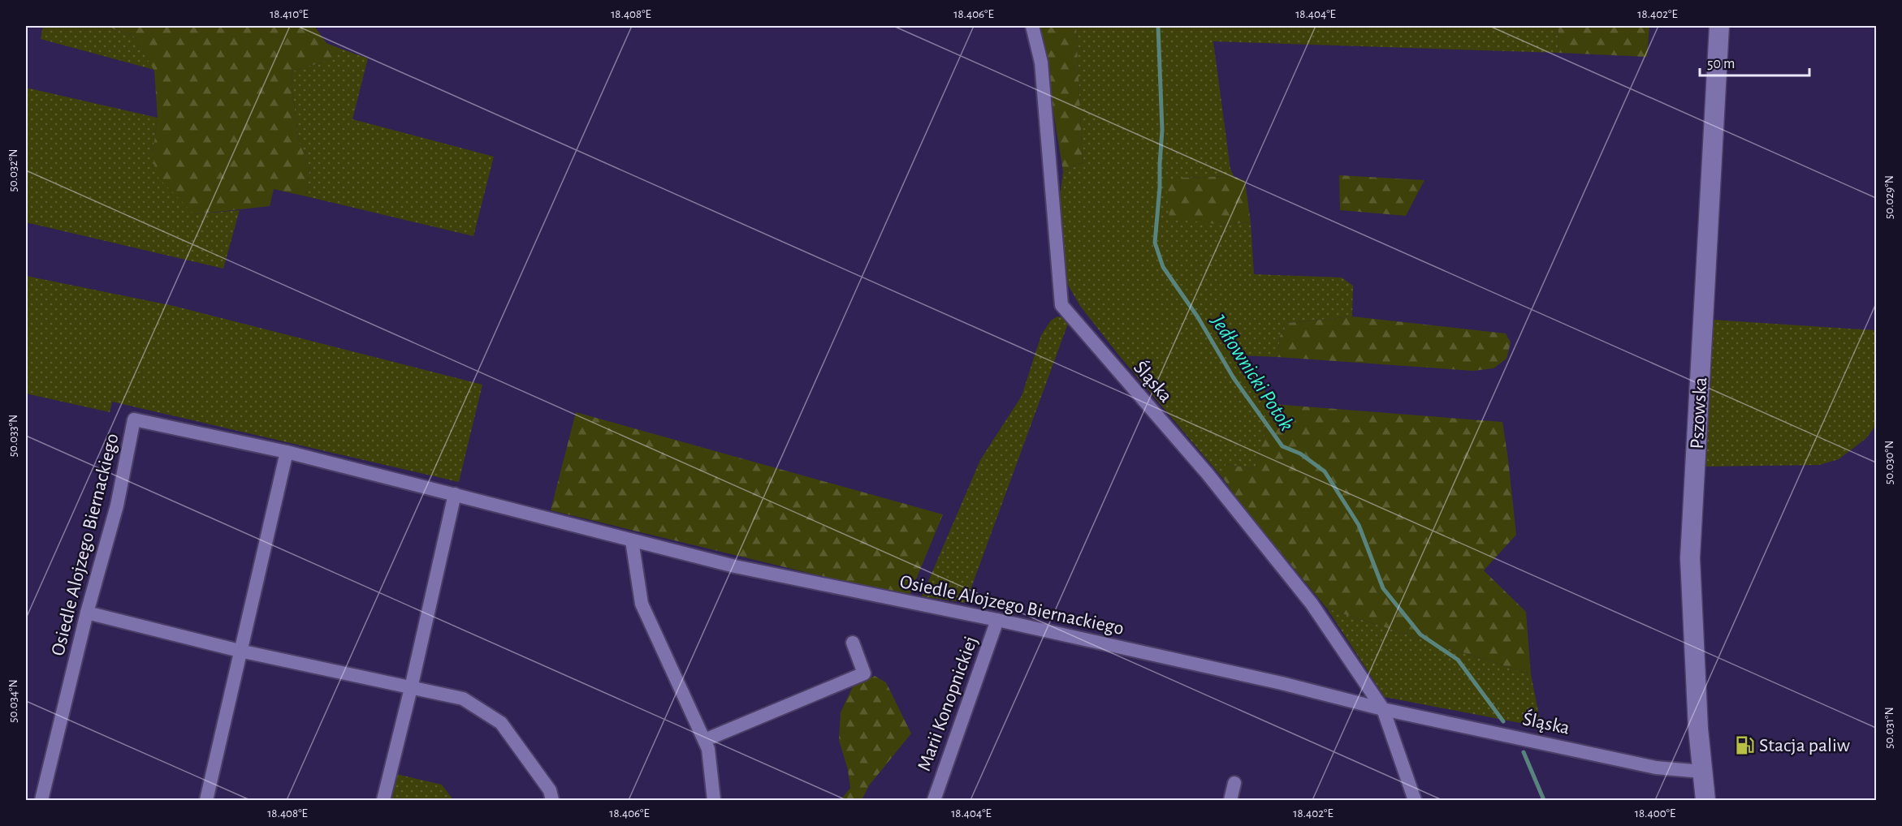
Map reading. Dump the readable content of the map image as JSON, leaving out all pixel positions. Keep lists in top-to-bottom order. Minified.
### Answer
{"streets":{"main road":["Pszowska"],"street":["Śląska","Osiedle Alojzego Biernackiego","Marii Konopnickiej"]},"crossings":[["Śląska","Pszowska"],["Śląska","Osiedle Alojzego Biernackiego"],["Osiedle Alojzego Biernackiego","Marii Konopnickiej"]],"water":["Jedłownicki Potok"],"places":{"fuel station":["Stacja paliw"]},"scale_bar":"50 m","coordinates":["18.410°E","18.408°E","18.406°E","18.404°E","18.402°E","50.032°N","50.029°N","50.033°N","50.030°N","50.034°N","50.031°N","18.400°E"]}
